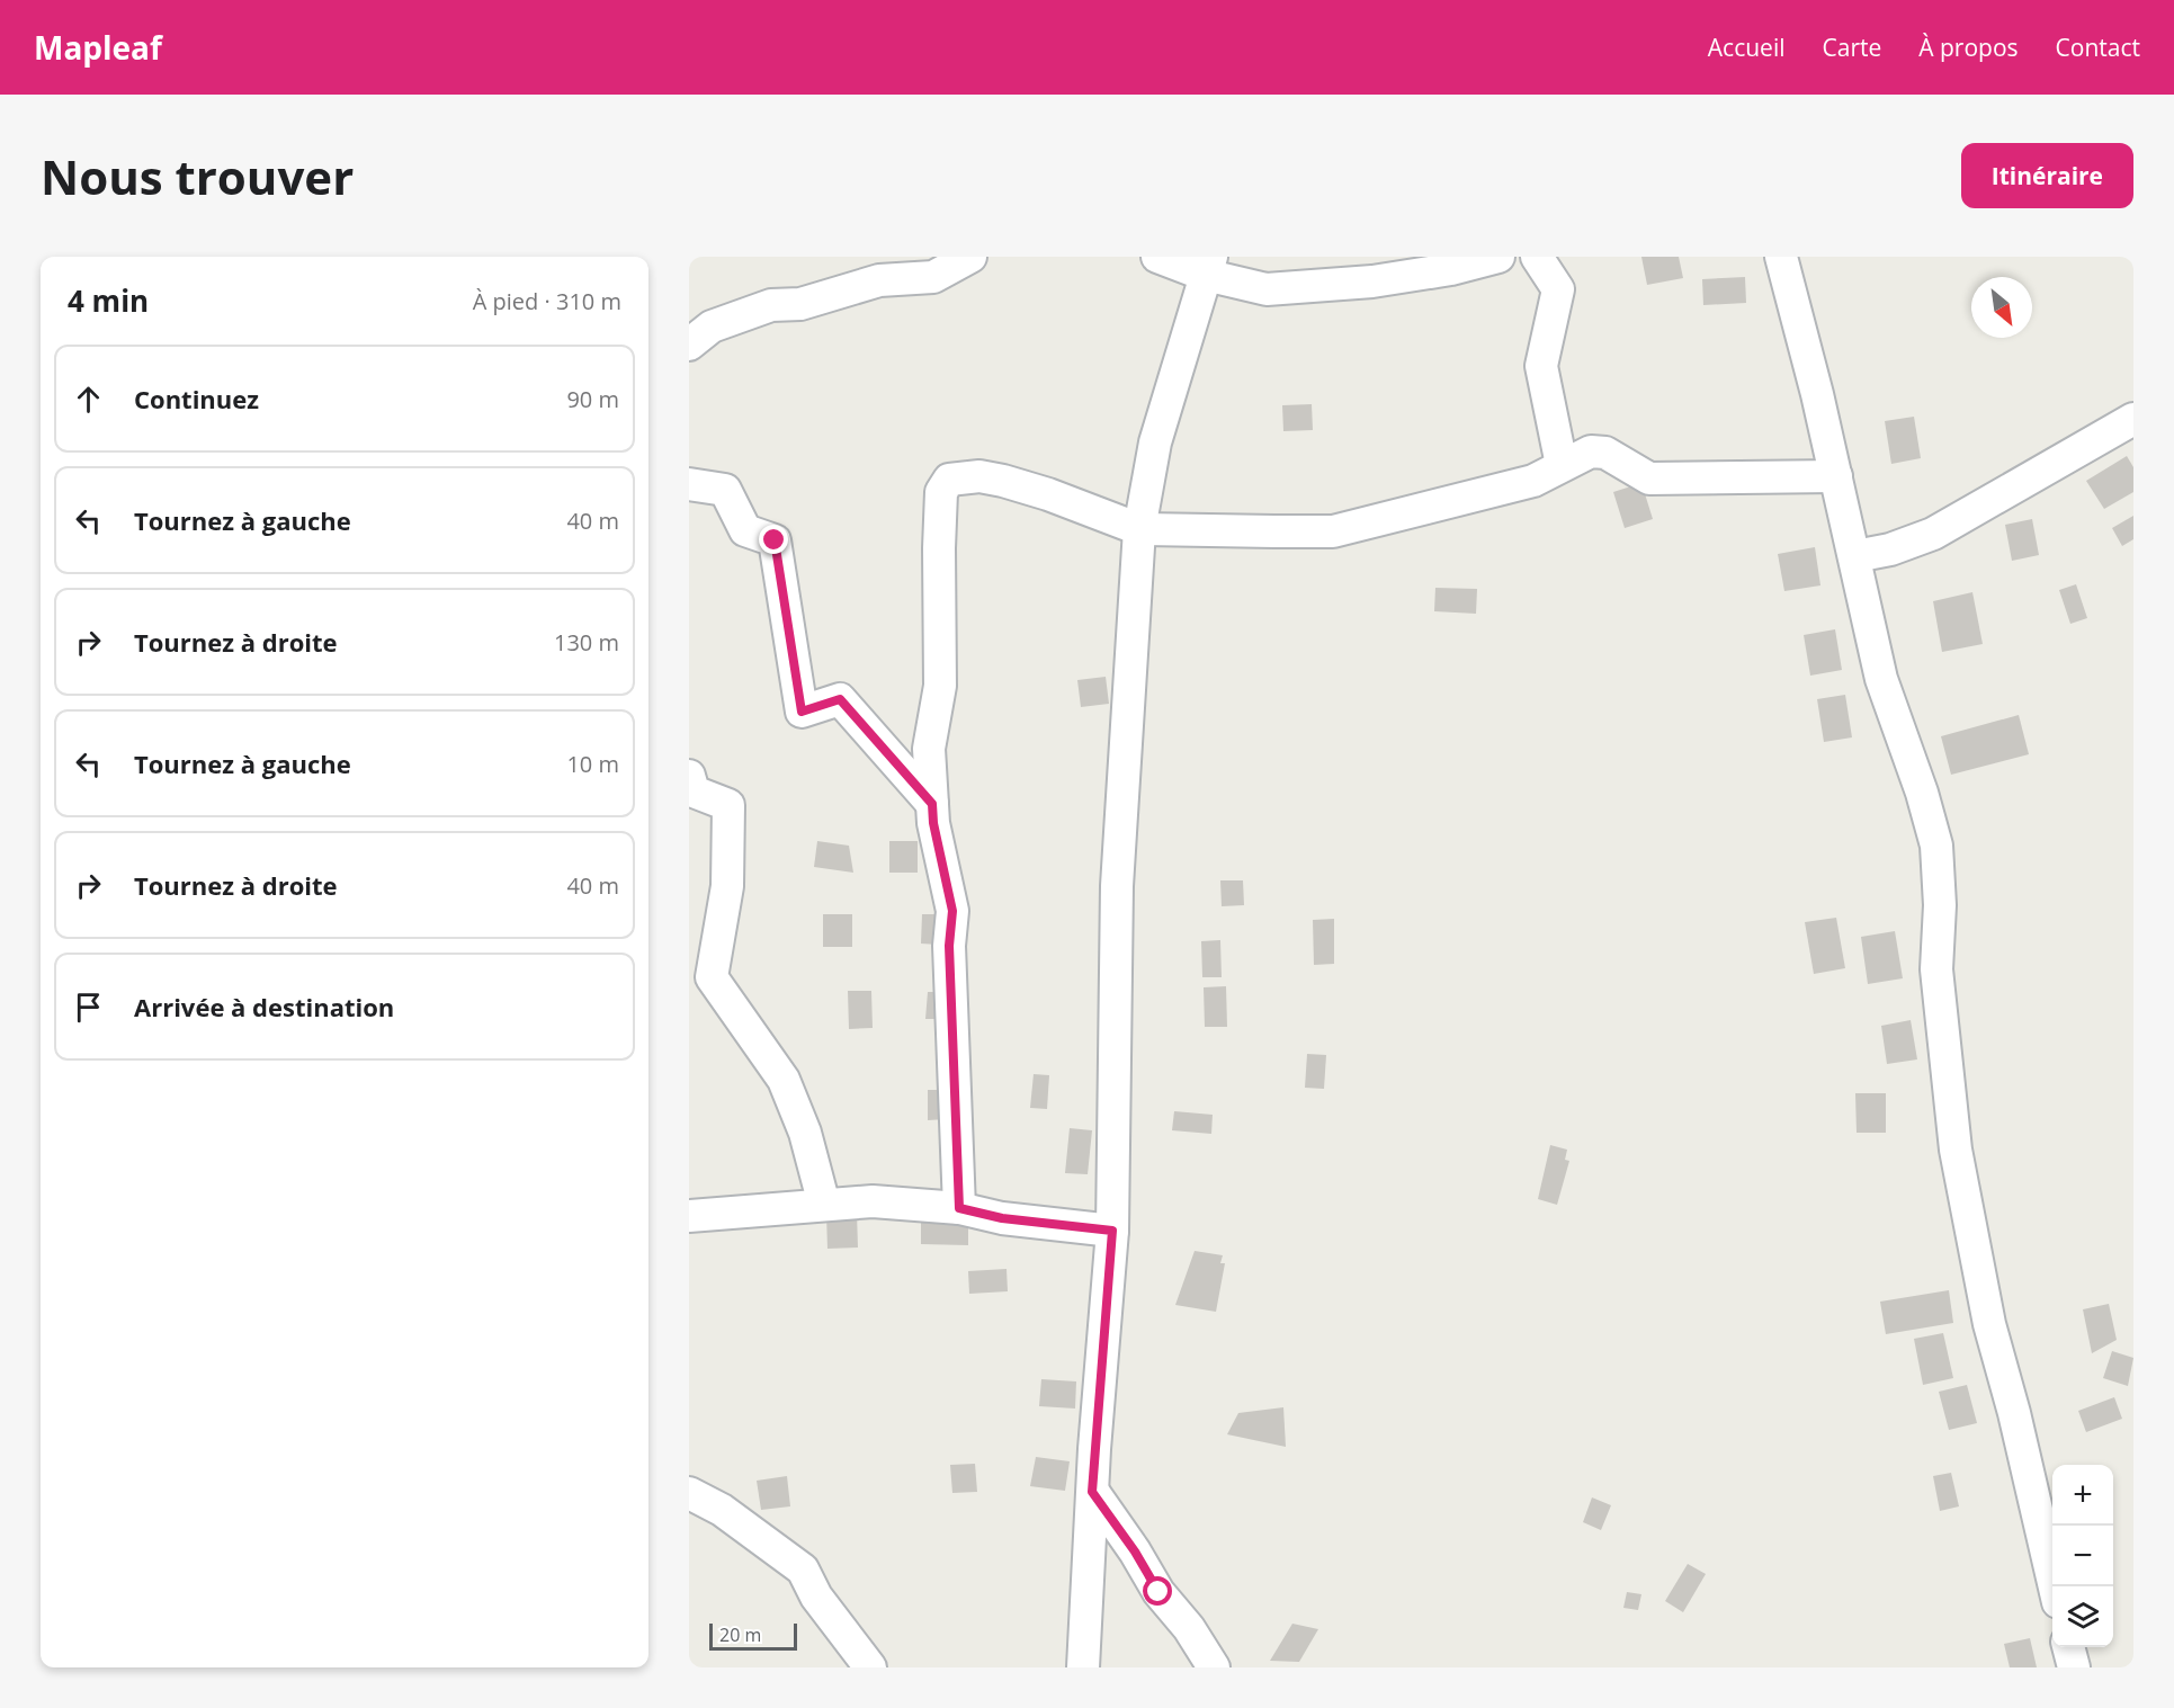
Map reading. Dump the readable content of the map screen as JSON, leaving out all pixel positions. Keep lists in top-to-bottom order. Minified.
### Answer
{"scale_bar":"20 m","north":"bottom right","page":{"header":"Mapleaf","nav":["Accueil","Carte","À propos","Contact"],"buttons":"Itinéraire","title":"Nous trouver","heading":["4 min","À pied · 310 m"],"list":[["Continuez","90 m"],["Tournez à gauche","40 m"],["Tournez à droite","130 m"],["Tournez à gauche","10 m"],["Tournez à droite","40 m"],"Arrivée à destination"],"map_buttons":["+","−"],"scale":"20 m"}}
